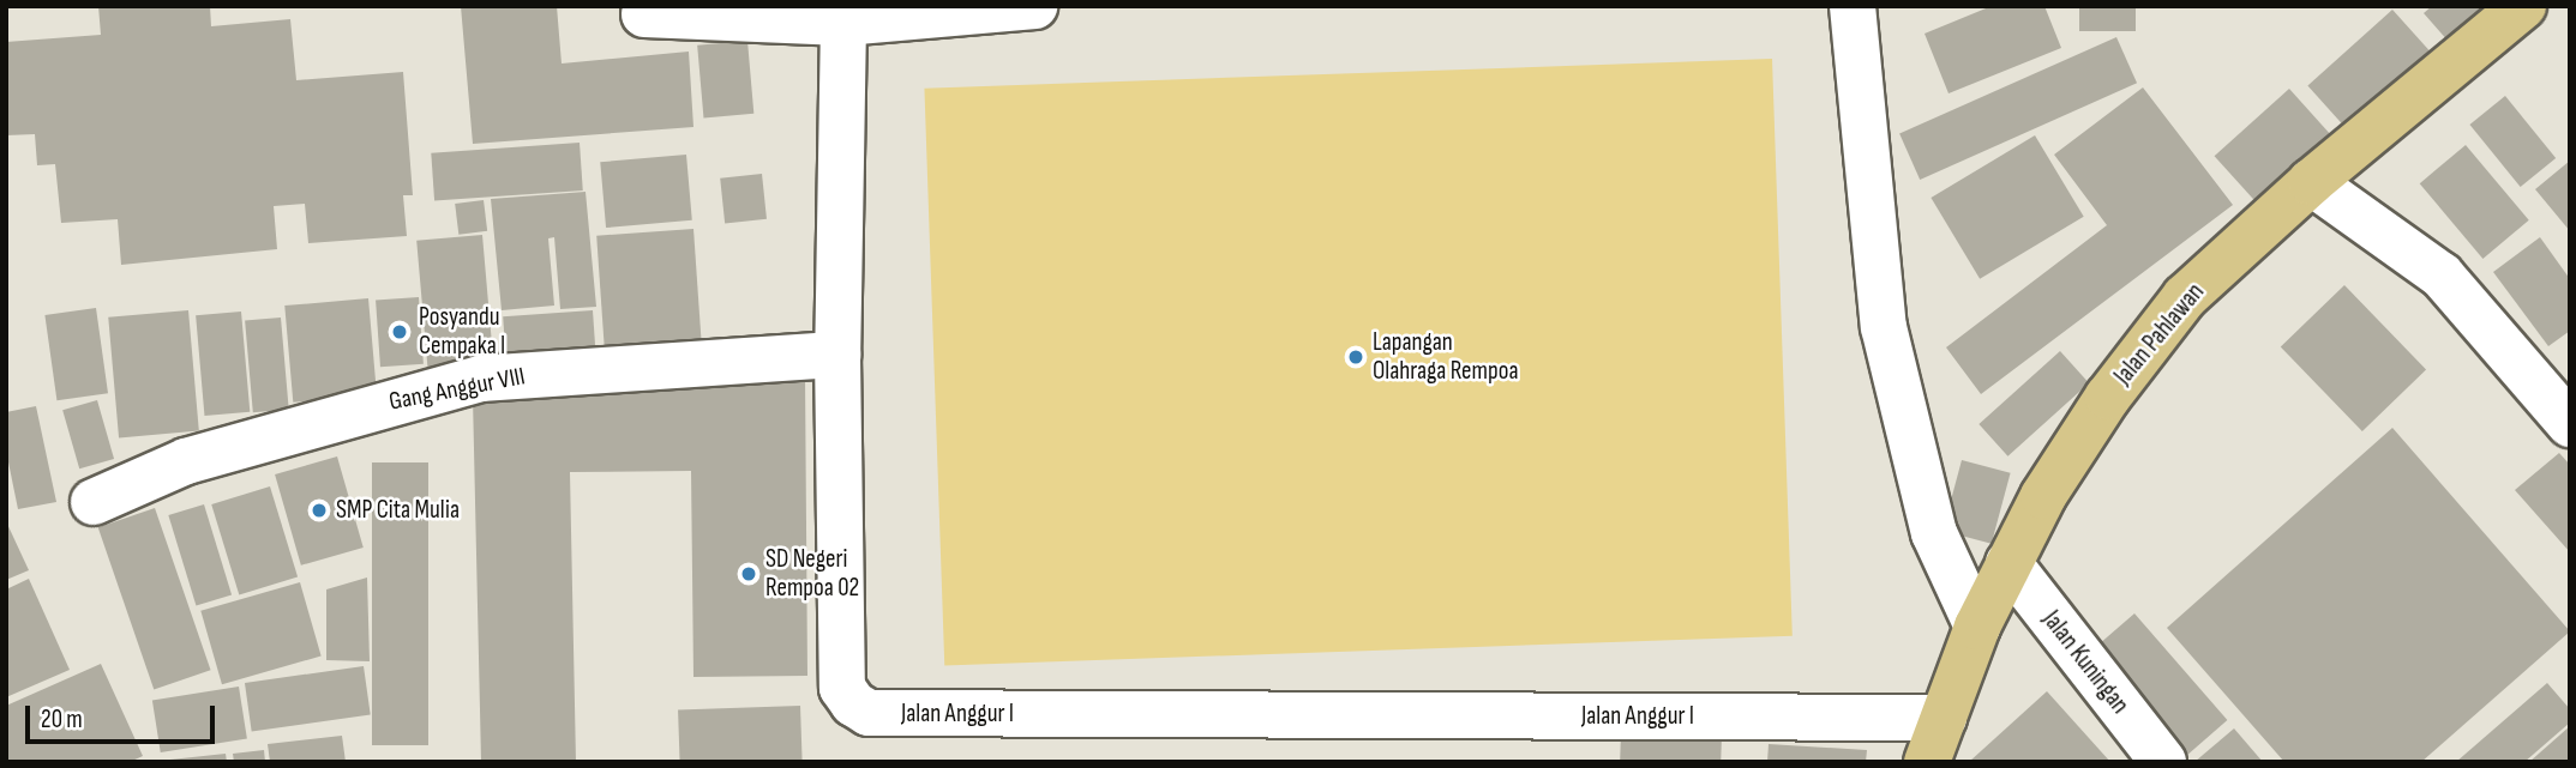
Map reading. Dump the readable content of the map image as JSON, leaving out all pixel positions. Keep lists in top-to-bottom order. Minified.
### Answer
{"streets":{"main road":["Jalan Pahlawan"],"street":["Gang Anggur VIII","Jalan Kuningan","Jalan Anggur I"]},"crossings":[["Jalan Pahlawan","Jalan Kuningan"],["Jalan Pahlawan","Jalan Anggur I"],["Gang Anggur VIII","Jalan Anggur I"]],"places":["Posyandu Cempaka I","Lapangan Olahraga Rempoa","SMP Cita Mulia","SD Negeri Rempoa 02"],"scale_bar":"20 m"}
